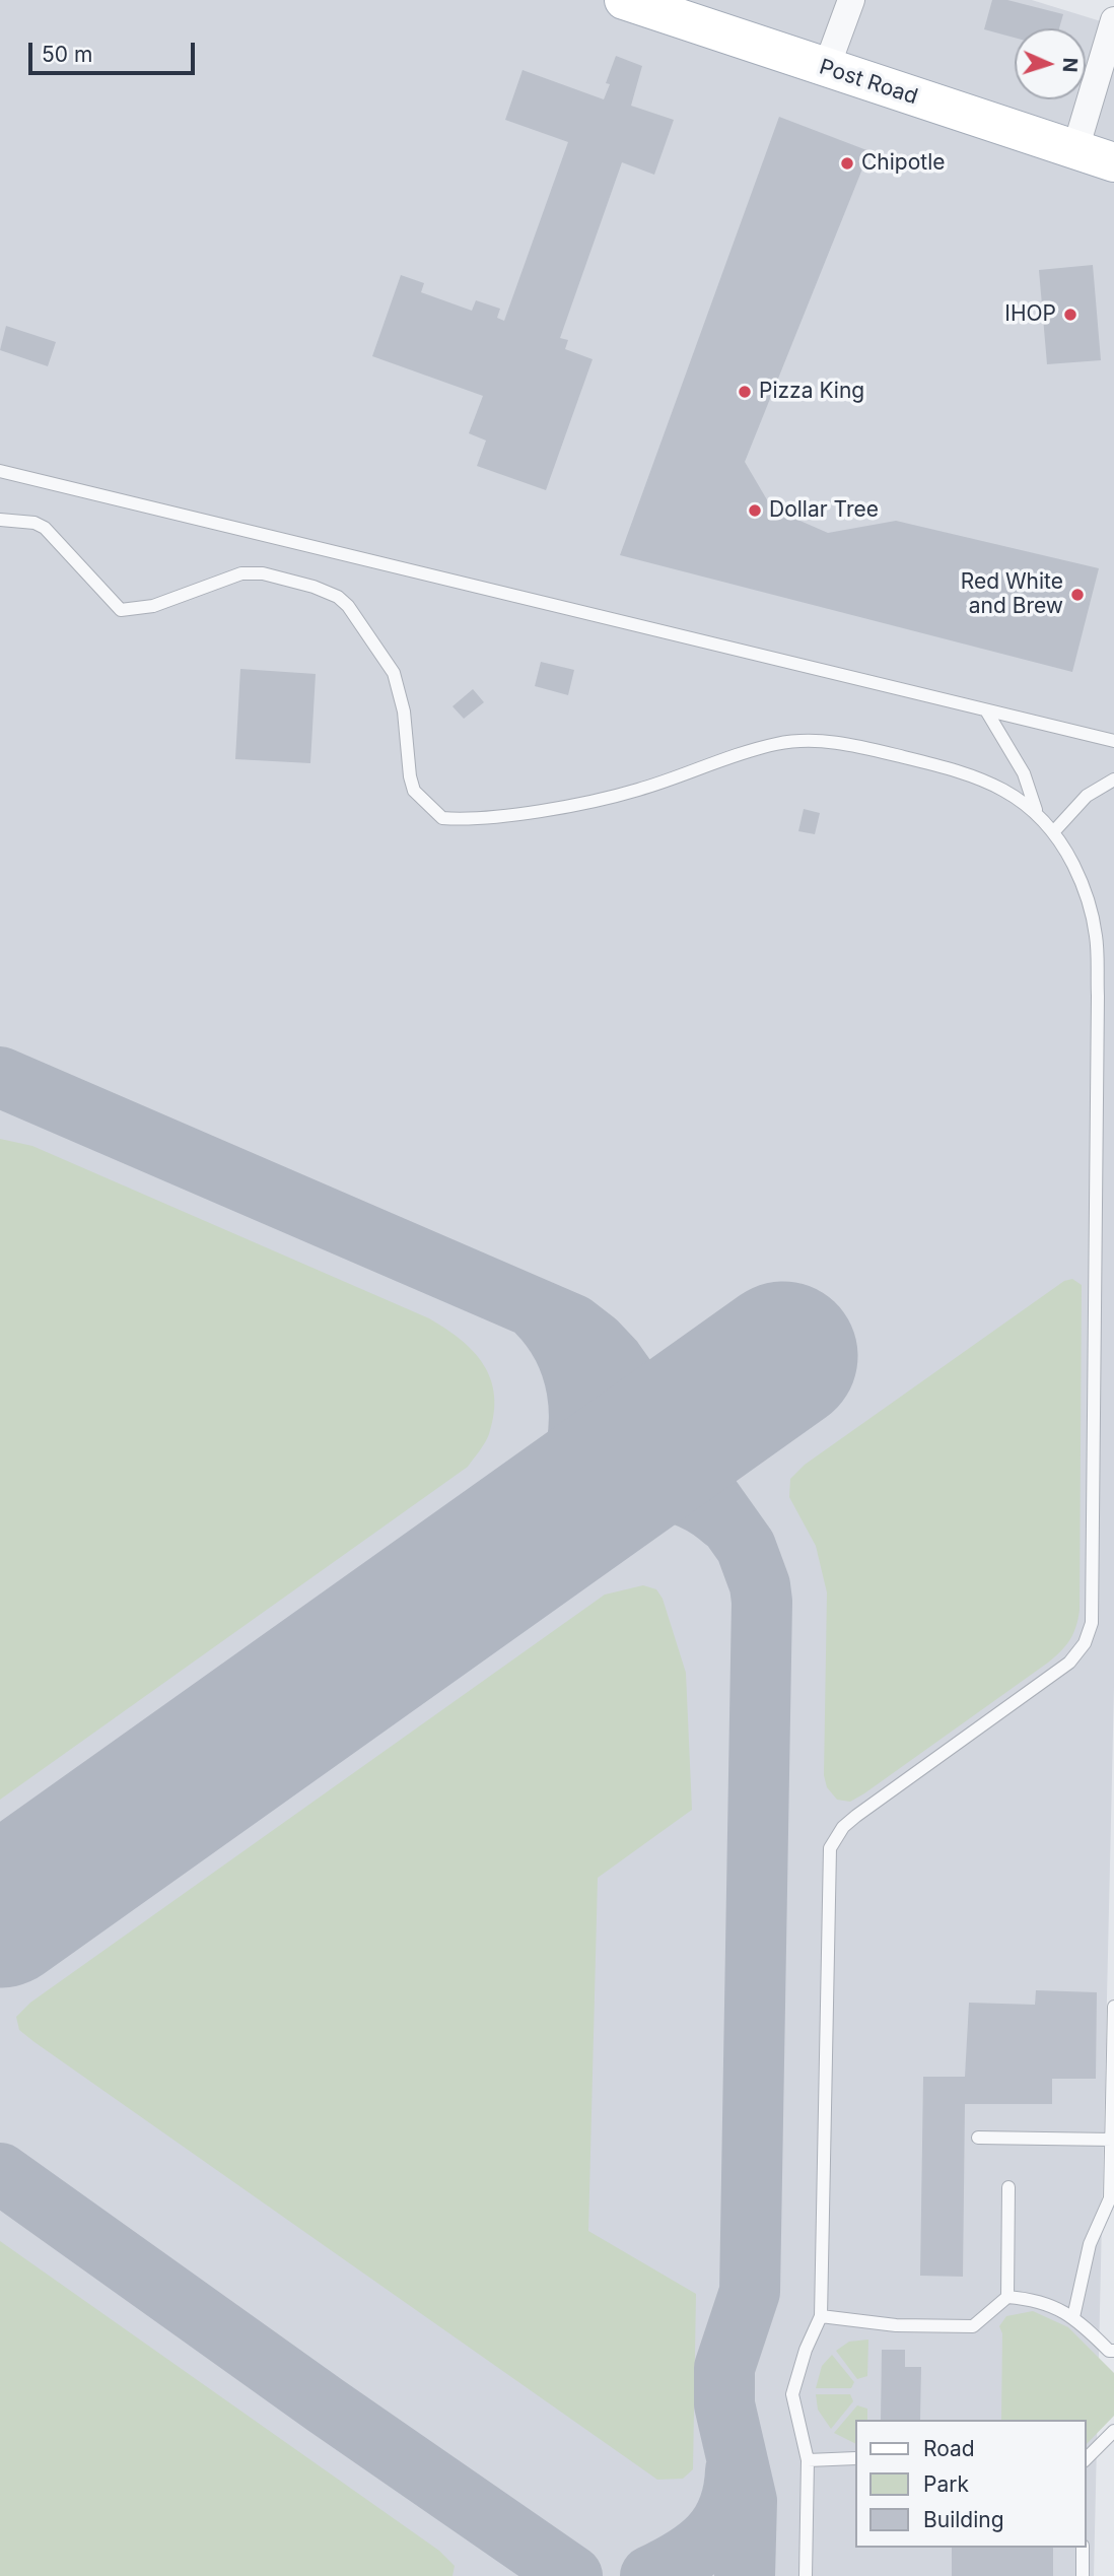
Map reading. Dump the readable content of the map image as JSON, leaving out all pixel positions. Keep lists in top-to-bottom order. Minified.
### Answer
{"streets":{"main road":["Post Road"]},"places":["Chipotle","IHOP","Pizza King","Dollar Tree","Red White and Brew"],"legend":["Road","Park","Building"],"scale_bar":"50 m","north":"right"}
